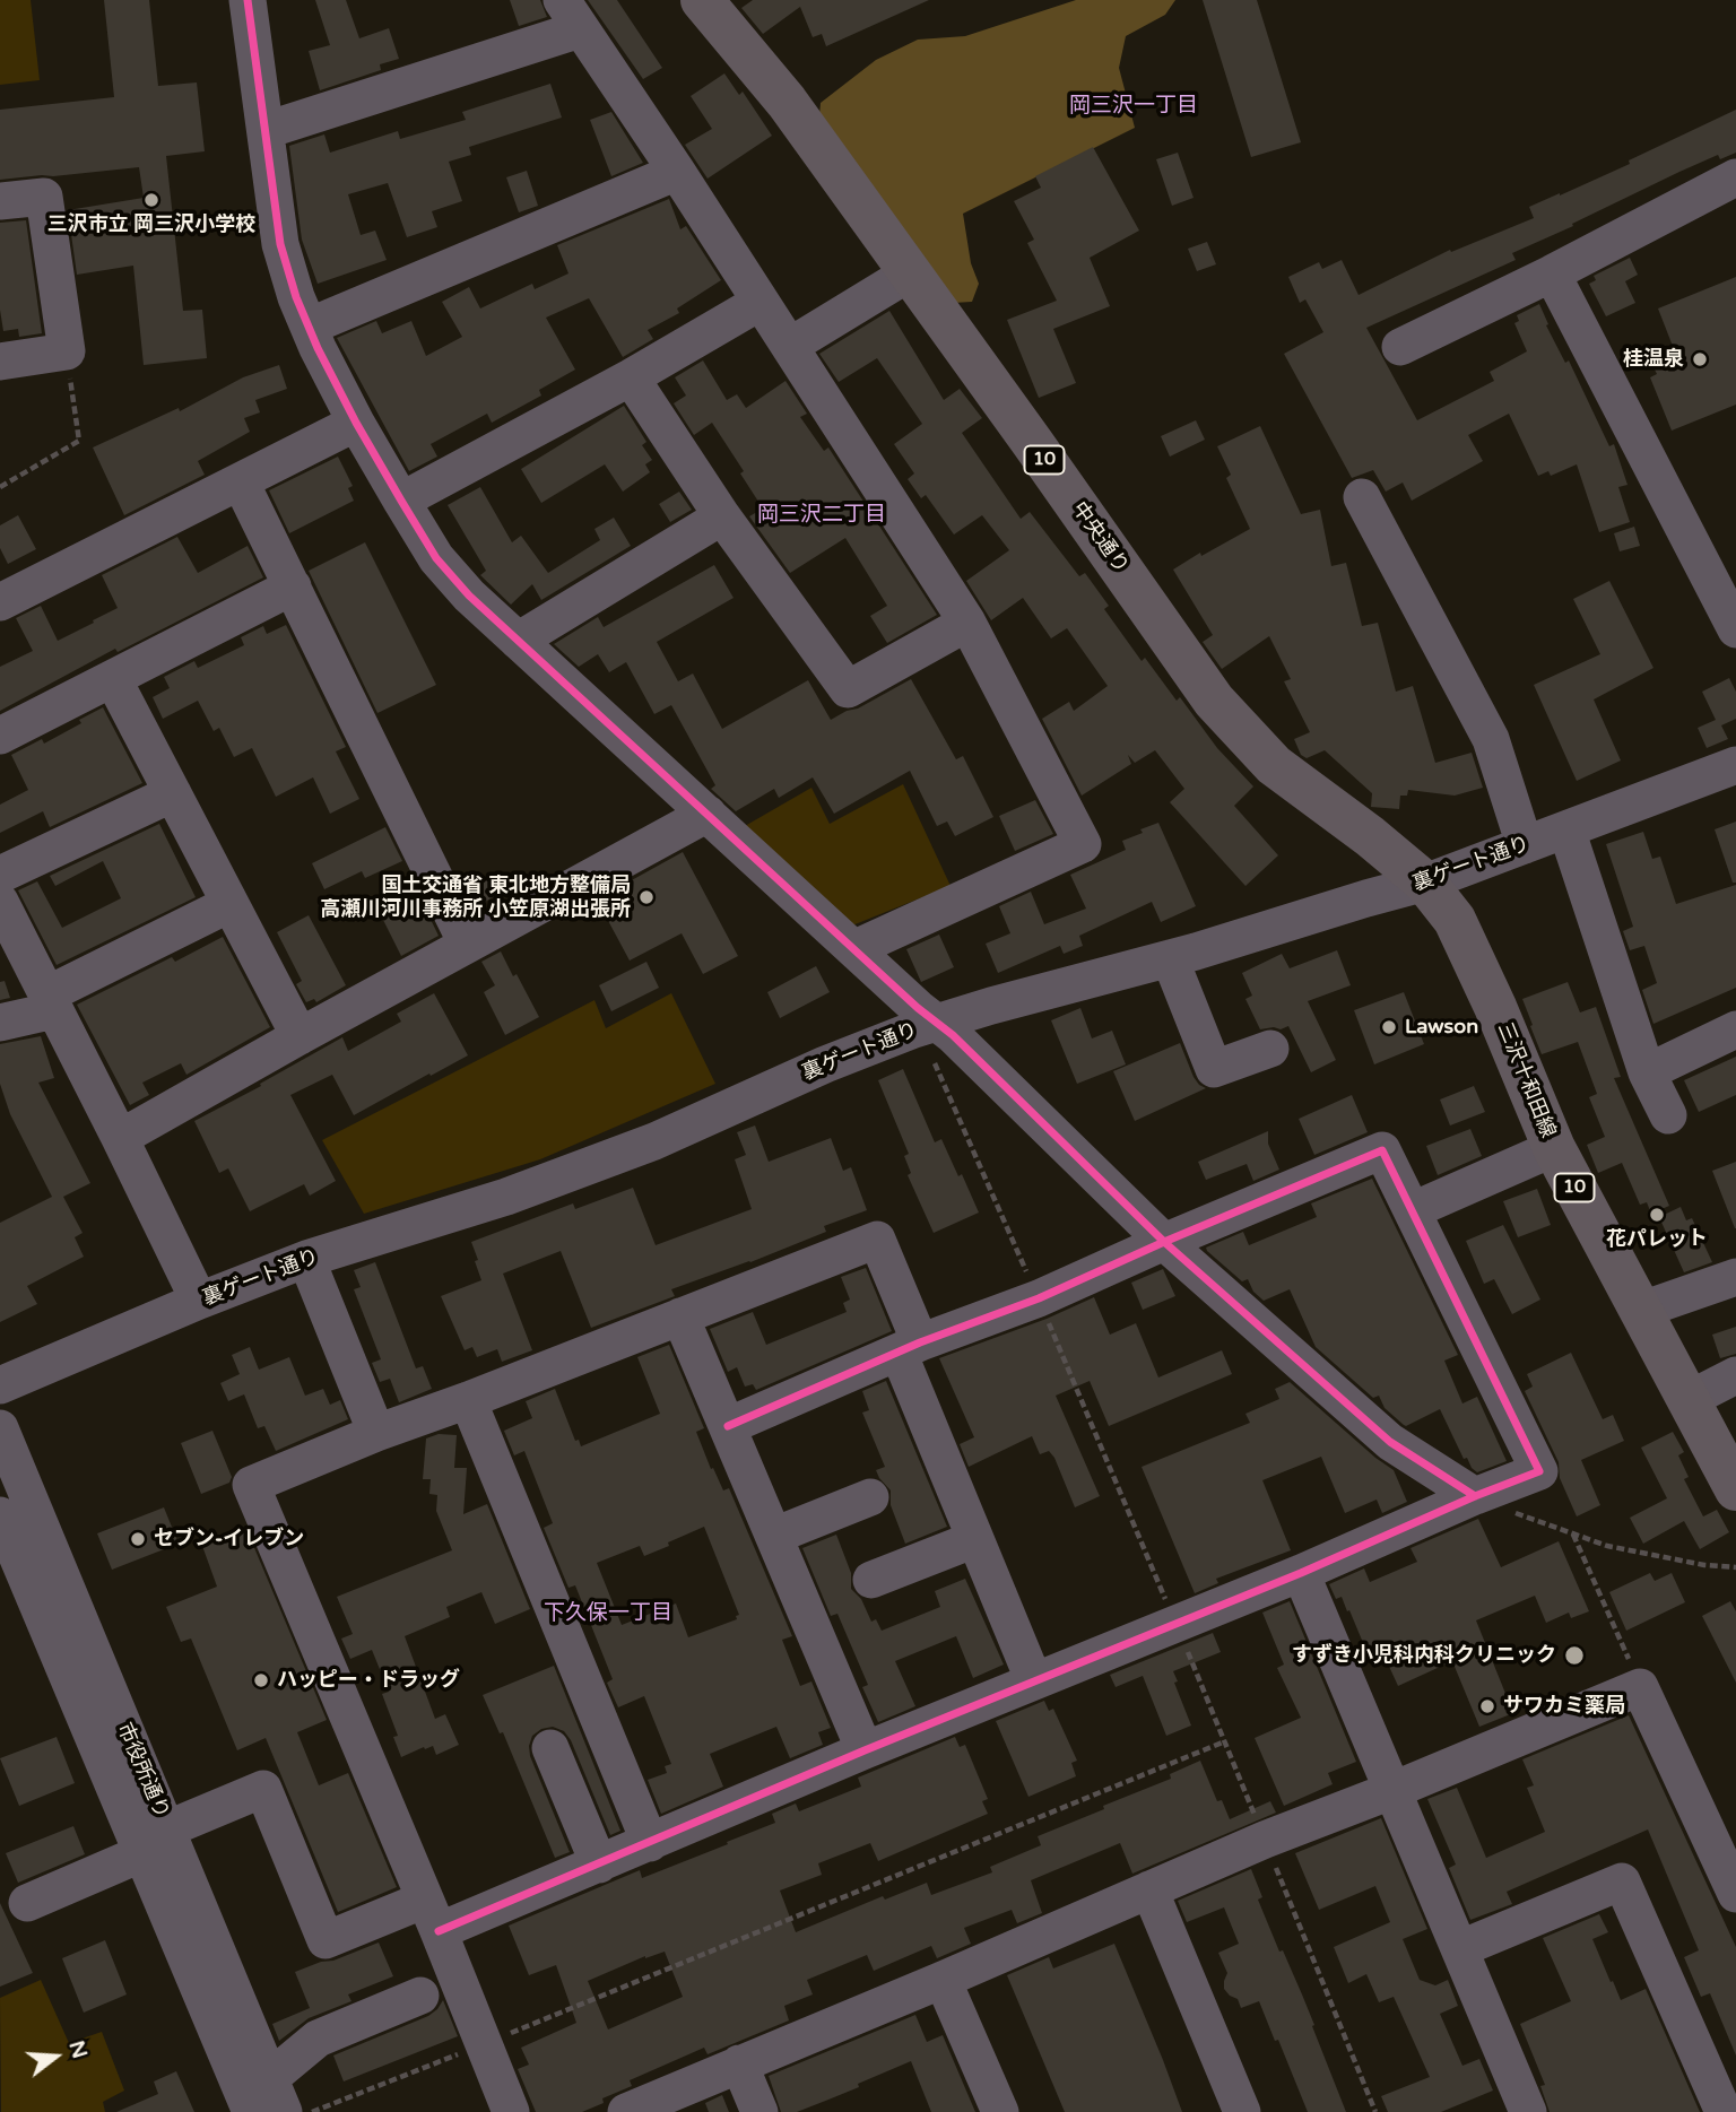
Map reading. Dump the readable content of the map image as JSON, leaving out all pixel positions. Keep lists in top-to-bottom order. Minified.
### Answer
{"streets":{"main road":["10","中央通り","三沢十和田線"],"street":["裏ゲート通り","市役所通り"]},"crossings":[["中央通り","裏ゲート通り"],["中央通り","三沢十和田線"],["裏ゲート通り","三沢十和田線"]],"districts":["岡三沢一丁目","岡三沢二丁目","下久保一丁目"],"places":["三沢市立 岡三沢小学校","桂温泉","国土交通省 東北地方整備局 高瀬川河川事務所 小笠原湖出張所","Lawson","花パレット","セブン-イレブン","すずき小児科内科クリニック","ハッピー・ドラッグ","サワカミ薬局"],"north":"right"}
